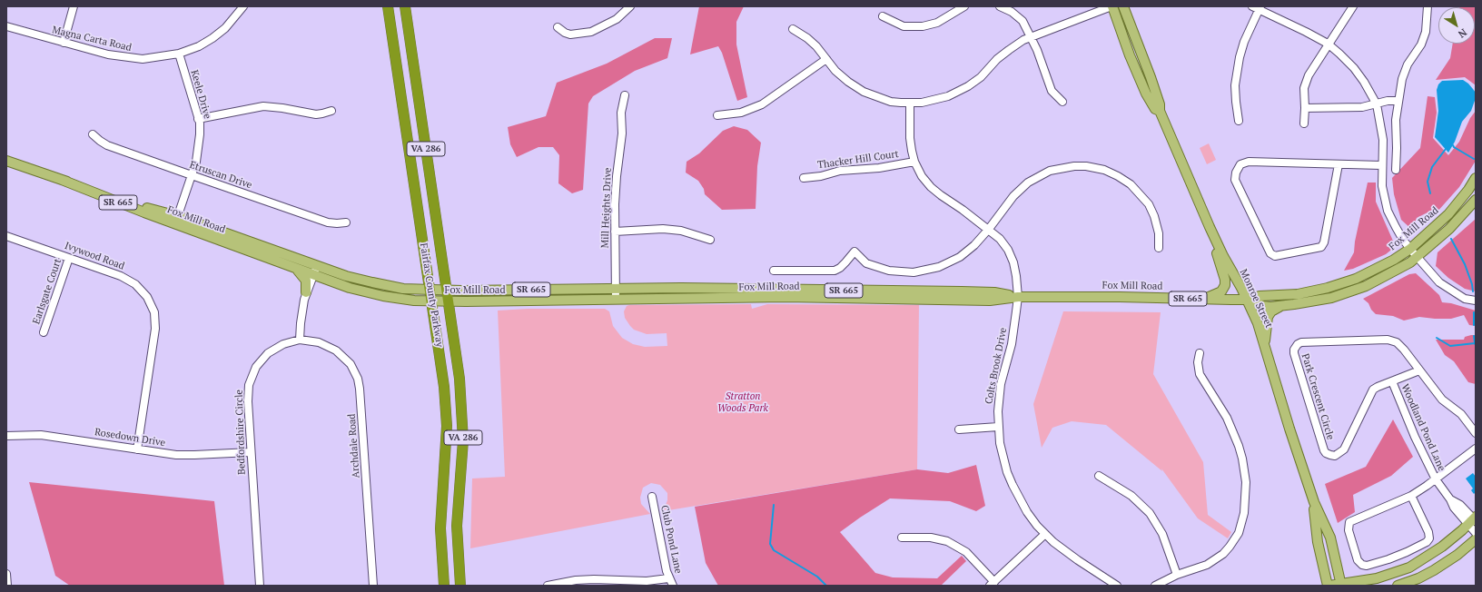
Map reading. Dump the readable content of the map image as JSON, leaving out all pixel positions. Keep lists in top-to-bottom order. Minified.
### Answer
{"streets":{"highway":["VA 286","Fairfax County Parkway"],"main road":["SR 665","Fox Mill Road","Monroe Street"],"street":["Magna Carta Road","Keele Drive","Thacker Hill Court","Etruscan Drive","Mill Heights Drive","Ivywood Road","Earlsgate Court","Colts Brook Drive","Park Crescent Circle","Woodland Pond Lane","Bedfordshire Circle","Rosedown Drive","Archdale Road","Club Pond Lane"]},"crossings":[["Magna Carta Road","Keele Drive"],["Keele Drive","Etruscan Drive"],["Keele Drive","Fox Mill Road"],["Thacker Hill Court","Colts Brook Drive"],["Mill Heights Drive","Fox Mill Road"],["Fox Mill Road","Fairfax County Parkway"],["Fox Mill Road","Monroe Street"],["Fox Mill Road","Colts Brook Drive"],["Ivywood Road","Earlsgate Court"],["Ivywood Road","Rosedown Drive"],["Park Crescent Circle","Woodland Pond Lane"],["Bedfordshire Circle","Rosedown Drive"],["Bedfordshire Circle","Archdale Road"]],"parks":["Stratton Woods Park"],"north":"bottom right"}
